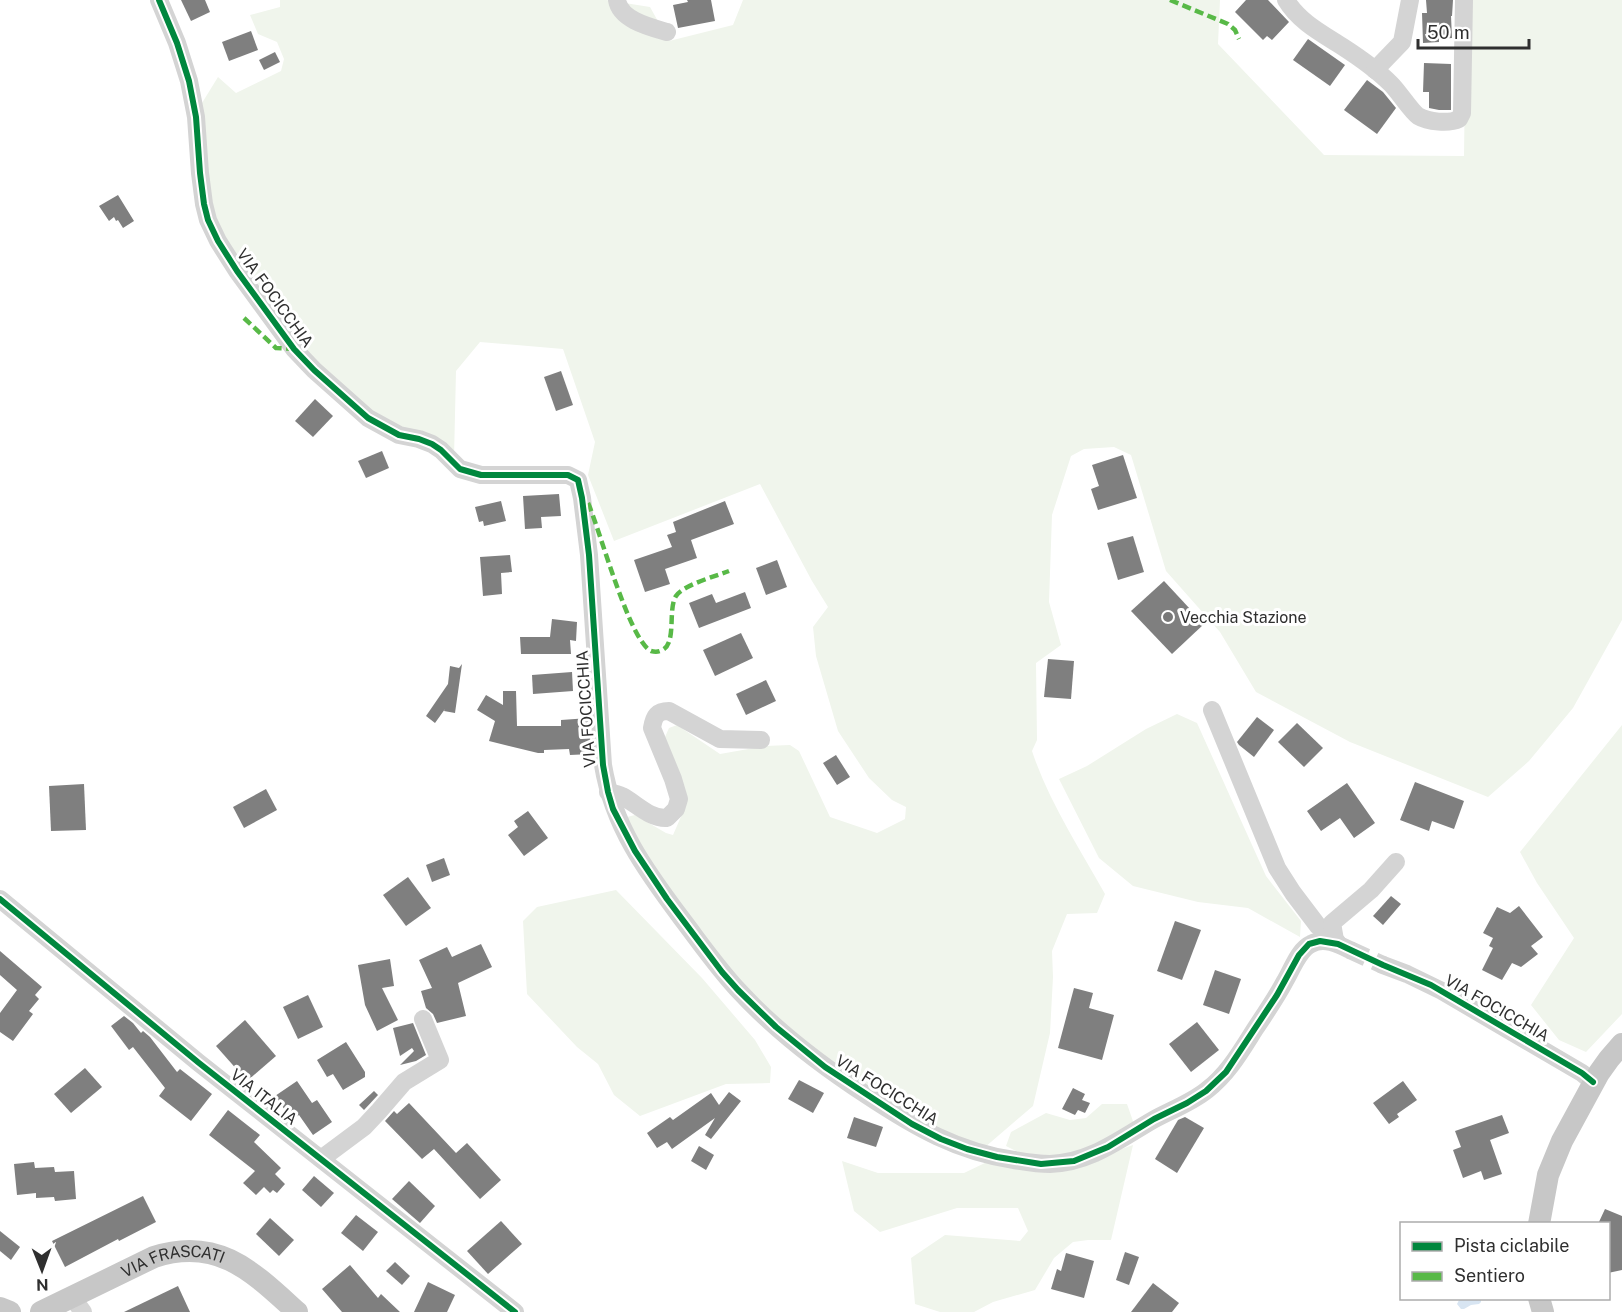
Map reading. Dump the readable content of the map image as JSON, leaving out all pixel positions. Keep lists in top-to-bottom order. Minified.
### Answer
{"streets":{"main road":["VIA FRASCATI"],"street":["VIA FOCICCHIA","VIA ITALIA"]},"places":["Vecchia Stazione"],"legend":["Pista ciclabile","Sentiero"],"scale_bar":"50 m","north":"bottom"}
